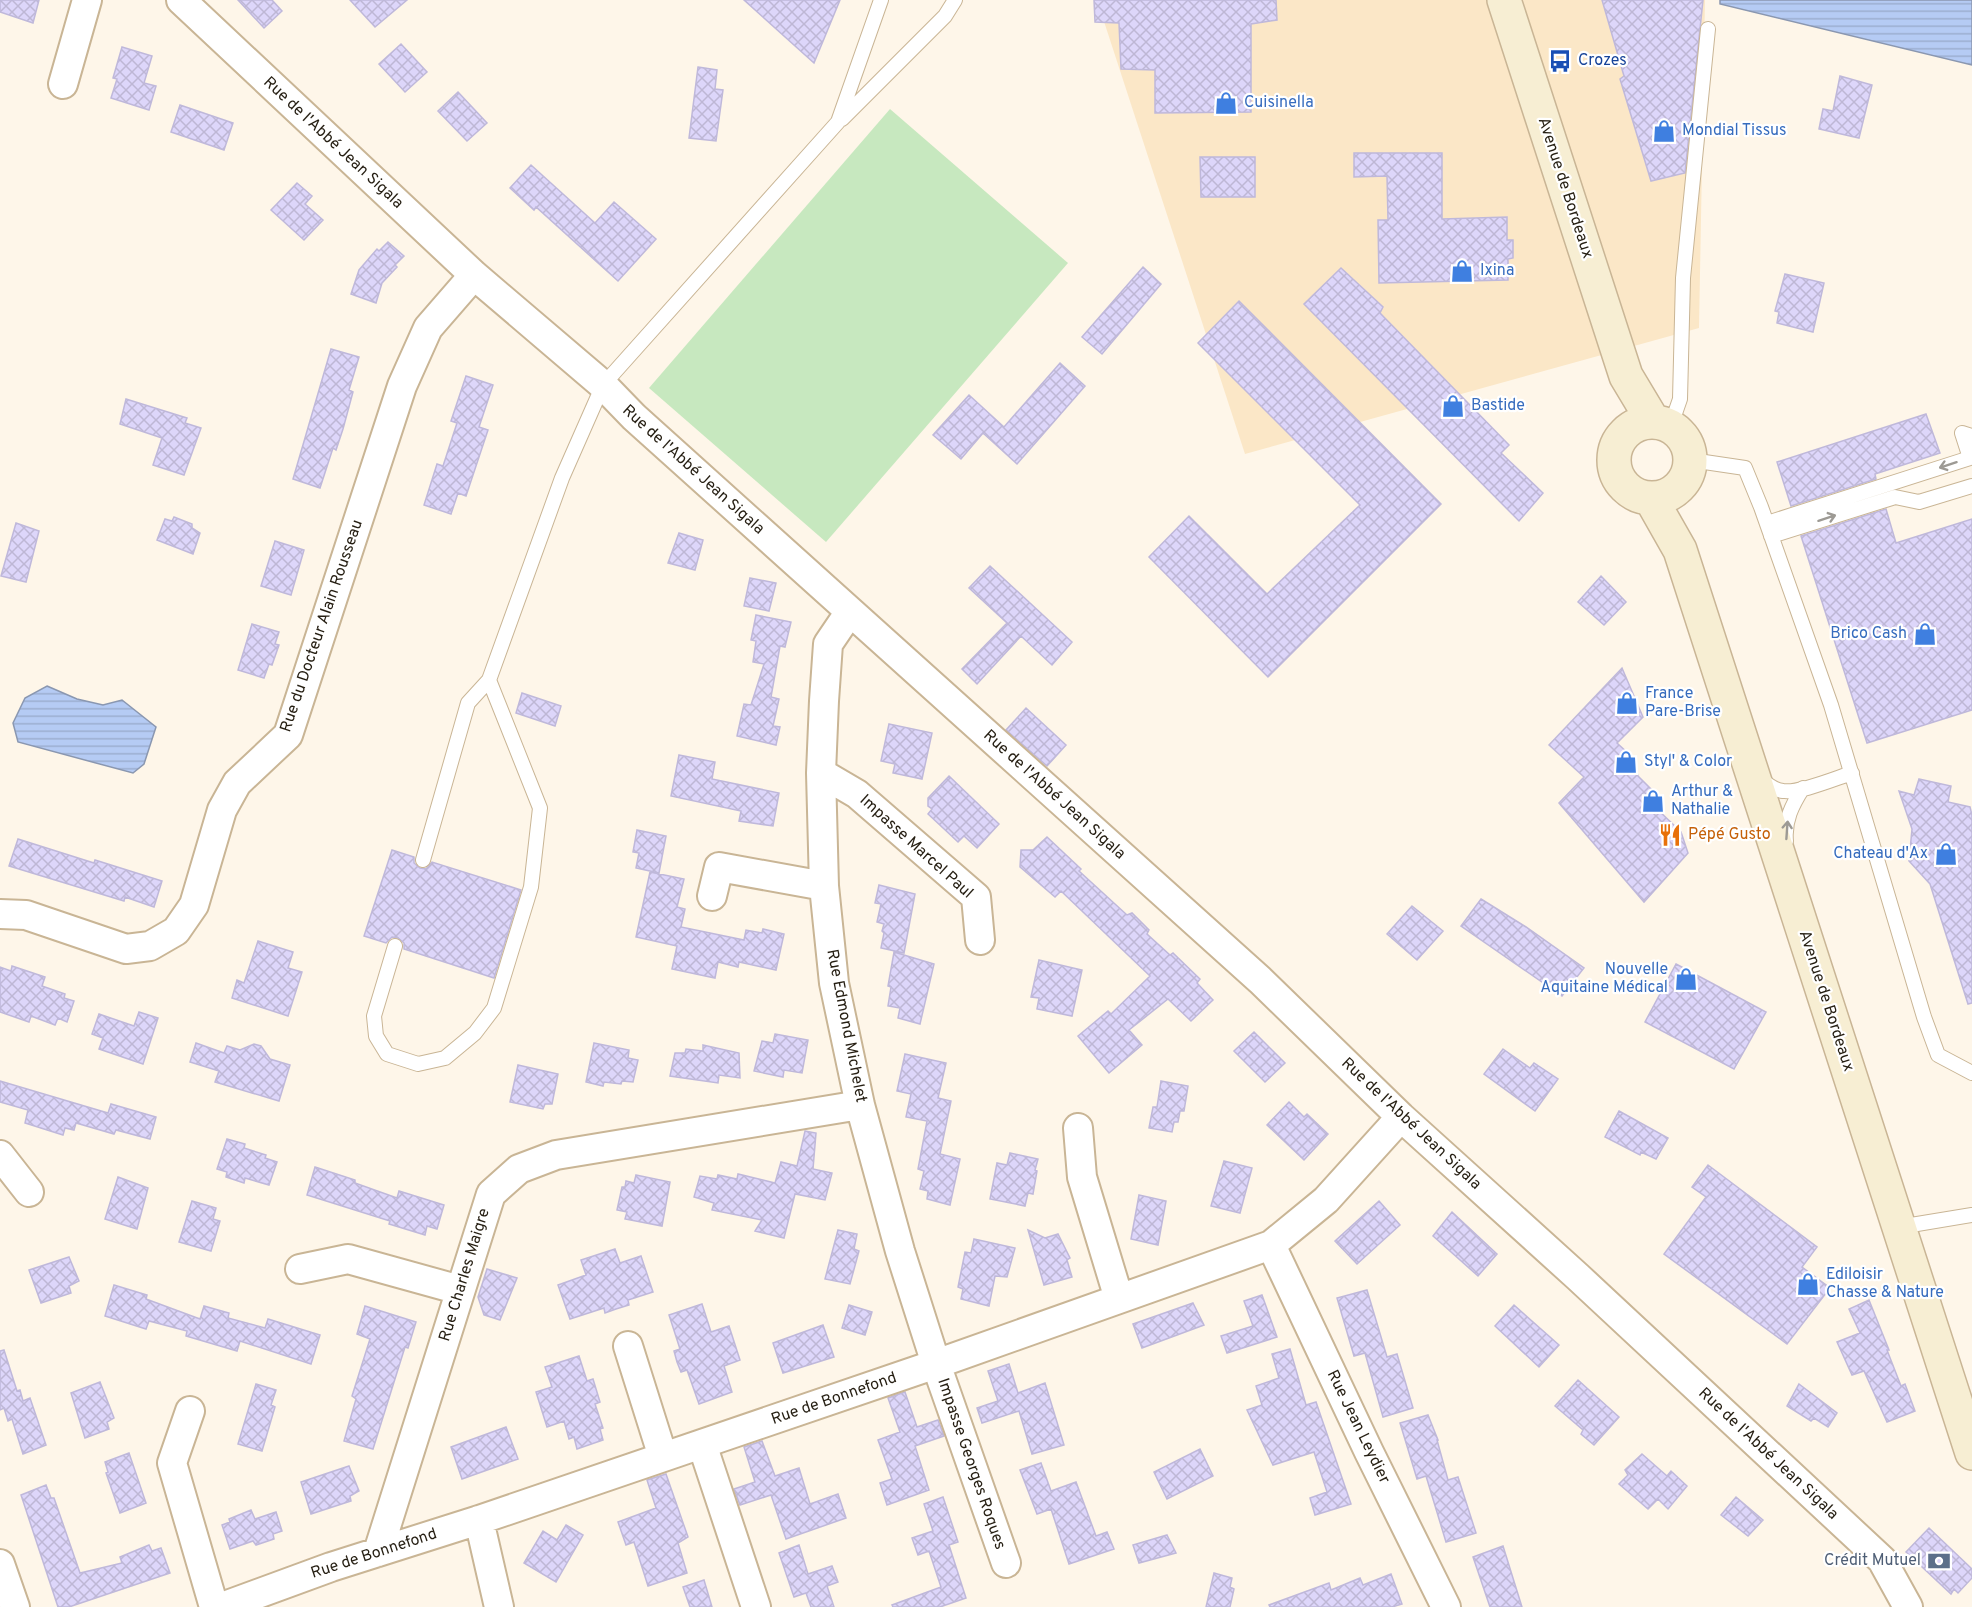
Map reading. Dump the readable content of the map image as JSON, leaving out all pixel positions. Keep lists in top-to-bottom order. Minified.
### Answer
{"streets":{"main road":["Avenue de Bordeaux"],"street":["Rue de l'Abbé Jean Sigala","Rue du Docteur Alain Rousseau","Impasse Marcel Paul","Rue Edmond Michelet","Rue Charles Maigre","Rue de Bonnefond","Rue Jean Leydier","Impasse Georges Roques"]},"crossings":[["Rue de l'Abbé Jean Sigala","Rue du Docteur Alain Rousseau"],["Rue de l'Abbé Jean Sigala","Rue Edmond Michelet"],["Rue de l'Abbé Jean Sigala","Rue de Bonnefond"],["Impasse Marcel Paul","Rue Edmond Michelet"],["Rue Edmond Michelet","Rue Charles Maigre"],["Rue Edmond Michelet","Rue de Bonnefond"],["Rue Edmond Michelet","Impasse Georges Roques"],["Rue Charles Maigre","Rue de Bonnefond"],["Rue de Bonnefond","Rue Jean Leydier"],["Rue de Bonnefond","Impasse Georges Roques"]],"places":{"bus stop":["Crozes"],"shop":["Cuisinella","Mondial Tissus","Ixina","Bastide","Brico Cash","France Pare-Brise","Styl' & Color","Arthur & Nathalie","Chateau d'Ax","Nouvelle Aquitaine Médical","Ediloisir Chasse & Nature"],"restaurant":["Pépé Gusto"],"bank":["Crédit Mutuel"]}}
